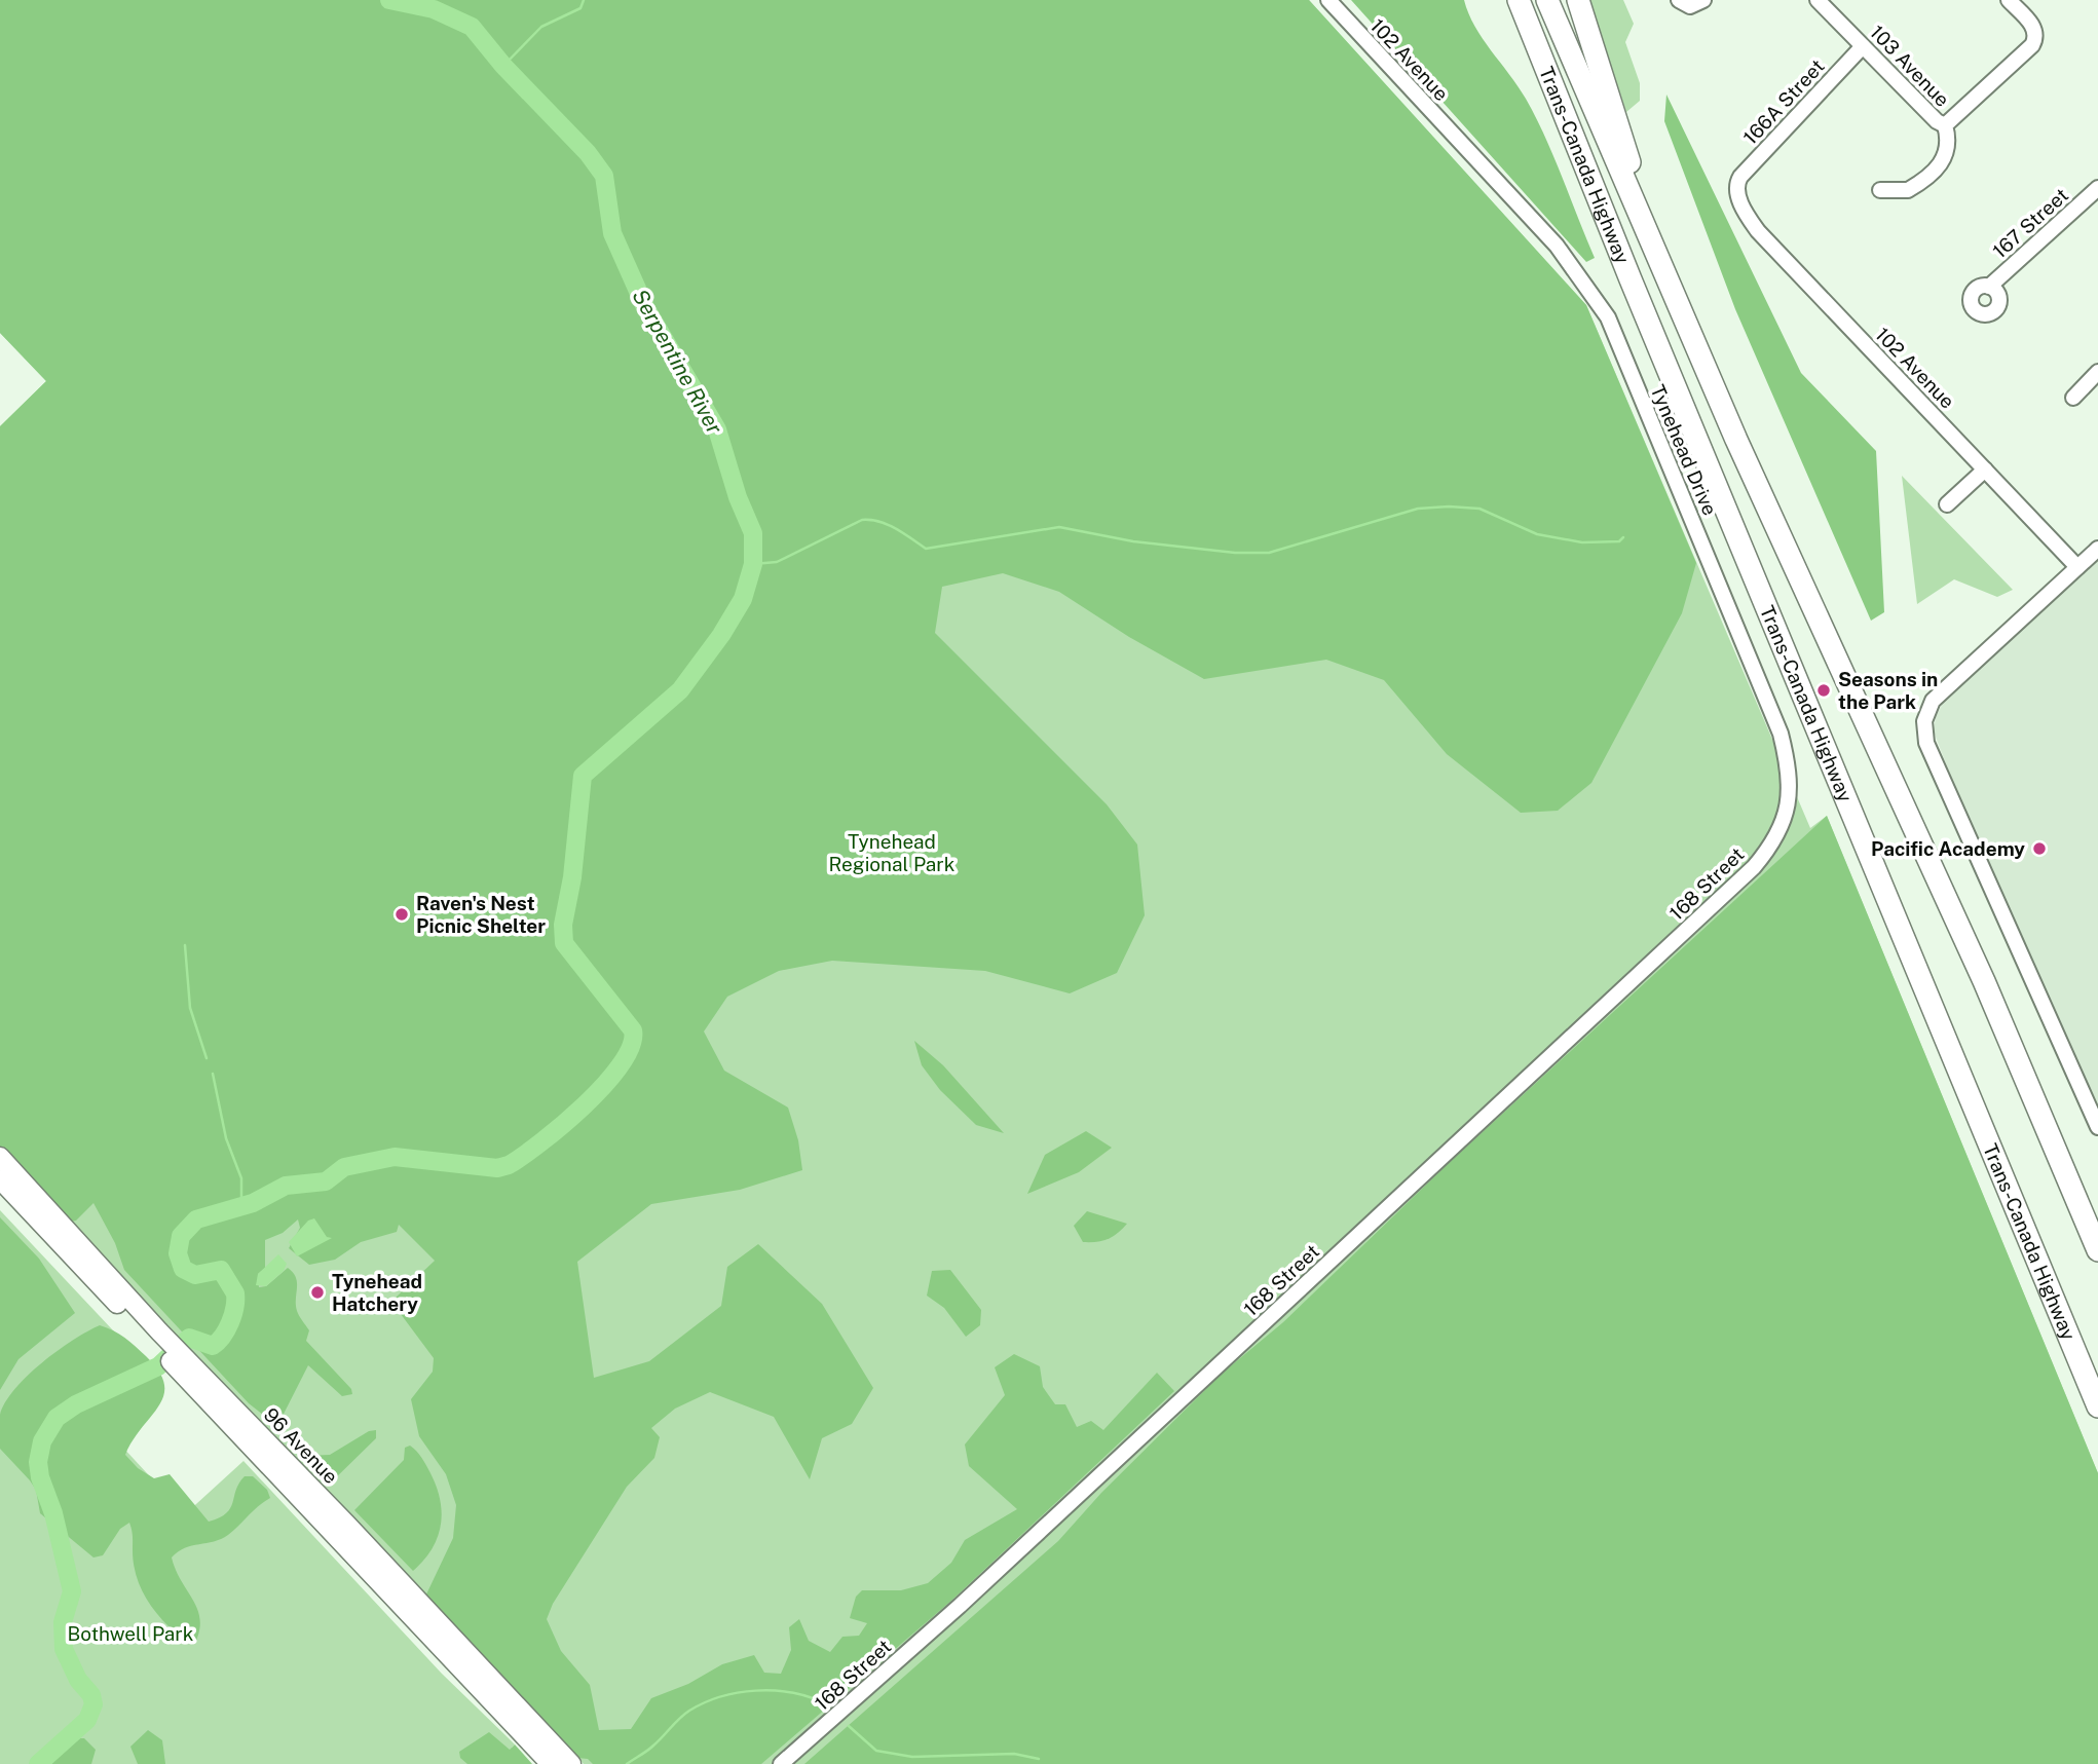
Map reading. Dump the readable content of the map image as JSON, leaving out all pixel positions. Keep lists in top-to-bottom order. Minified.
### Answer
{"streets":{"highway":["Trans-Canada Highway"],"main road":["96 Avenue"],"street":["102 Avenue","103 Avenue","166A Street","167 Street","Tynehead Drive","168 Street"]},"crossings":[["102 Avenue","166A Street"],["102 Avenue","Tynehead Drive"],["103 Avenue","166A Street"],["Tynehead Drive","168 Street"]],"water":["Serpentine River"],"parks":["Tynehead Regional Park","Bothwell Park"],"places":["Seasons in the Park","Pacific Academy","Raven's Nest Picnic Shelter","Tynehead Hatchery"]}
